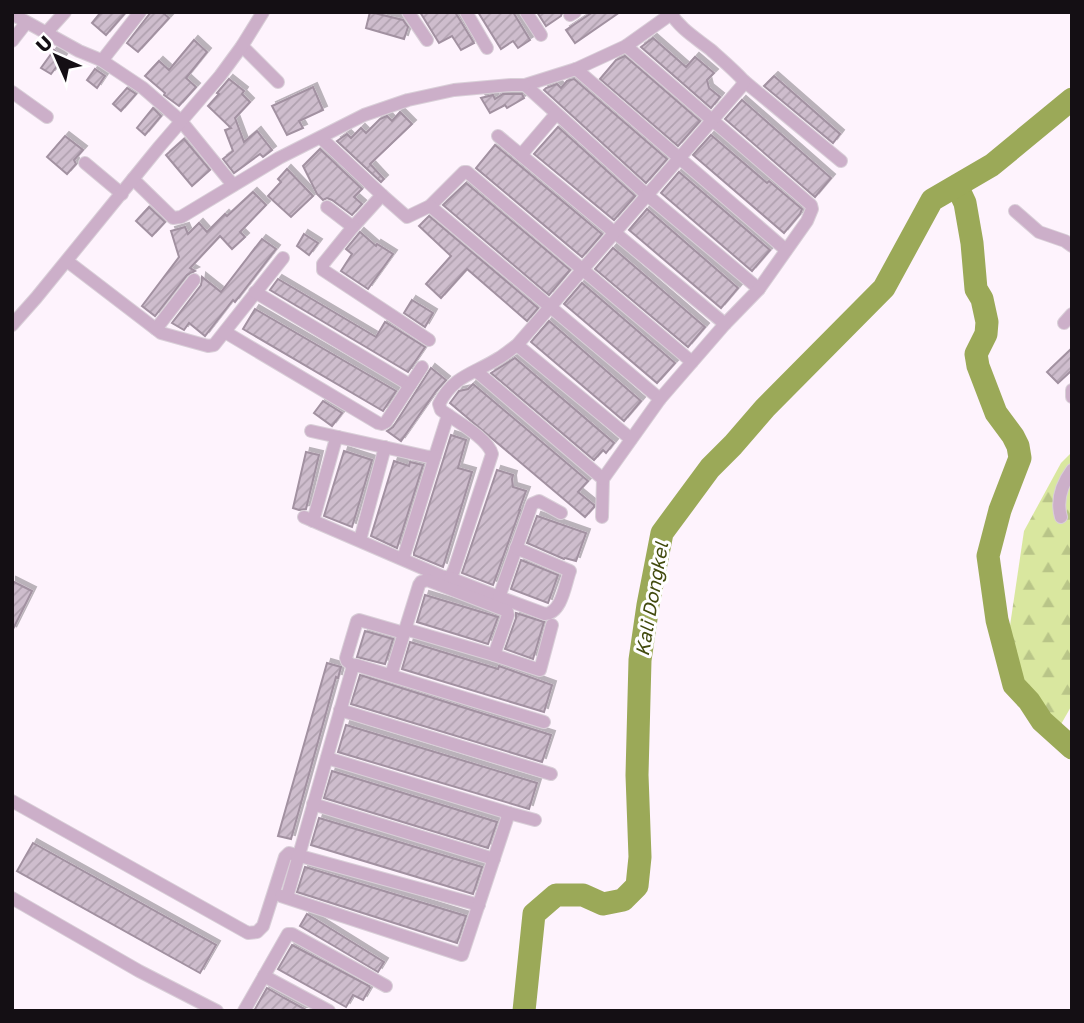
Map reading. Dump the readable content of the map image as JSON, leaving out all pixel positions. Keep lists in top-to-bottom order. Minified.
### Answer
{"water":["Kali Dongkel"],"north":"top left"}
